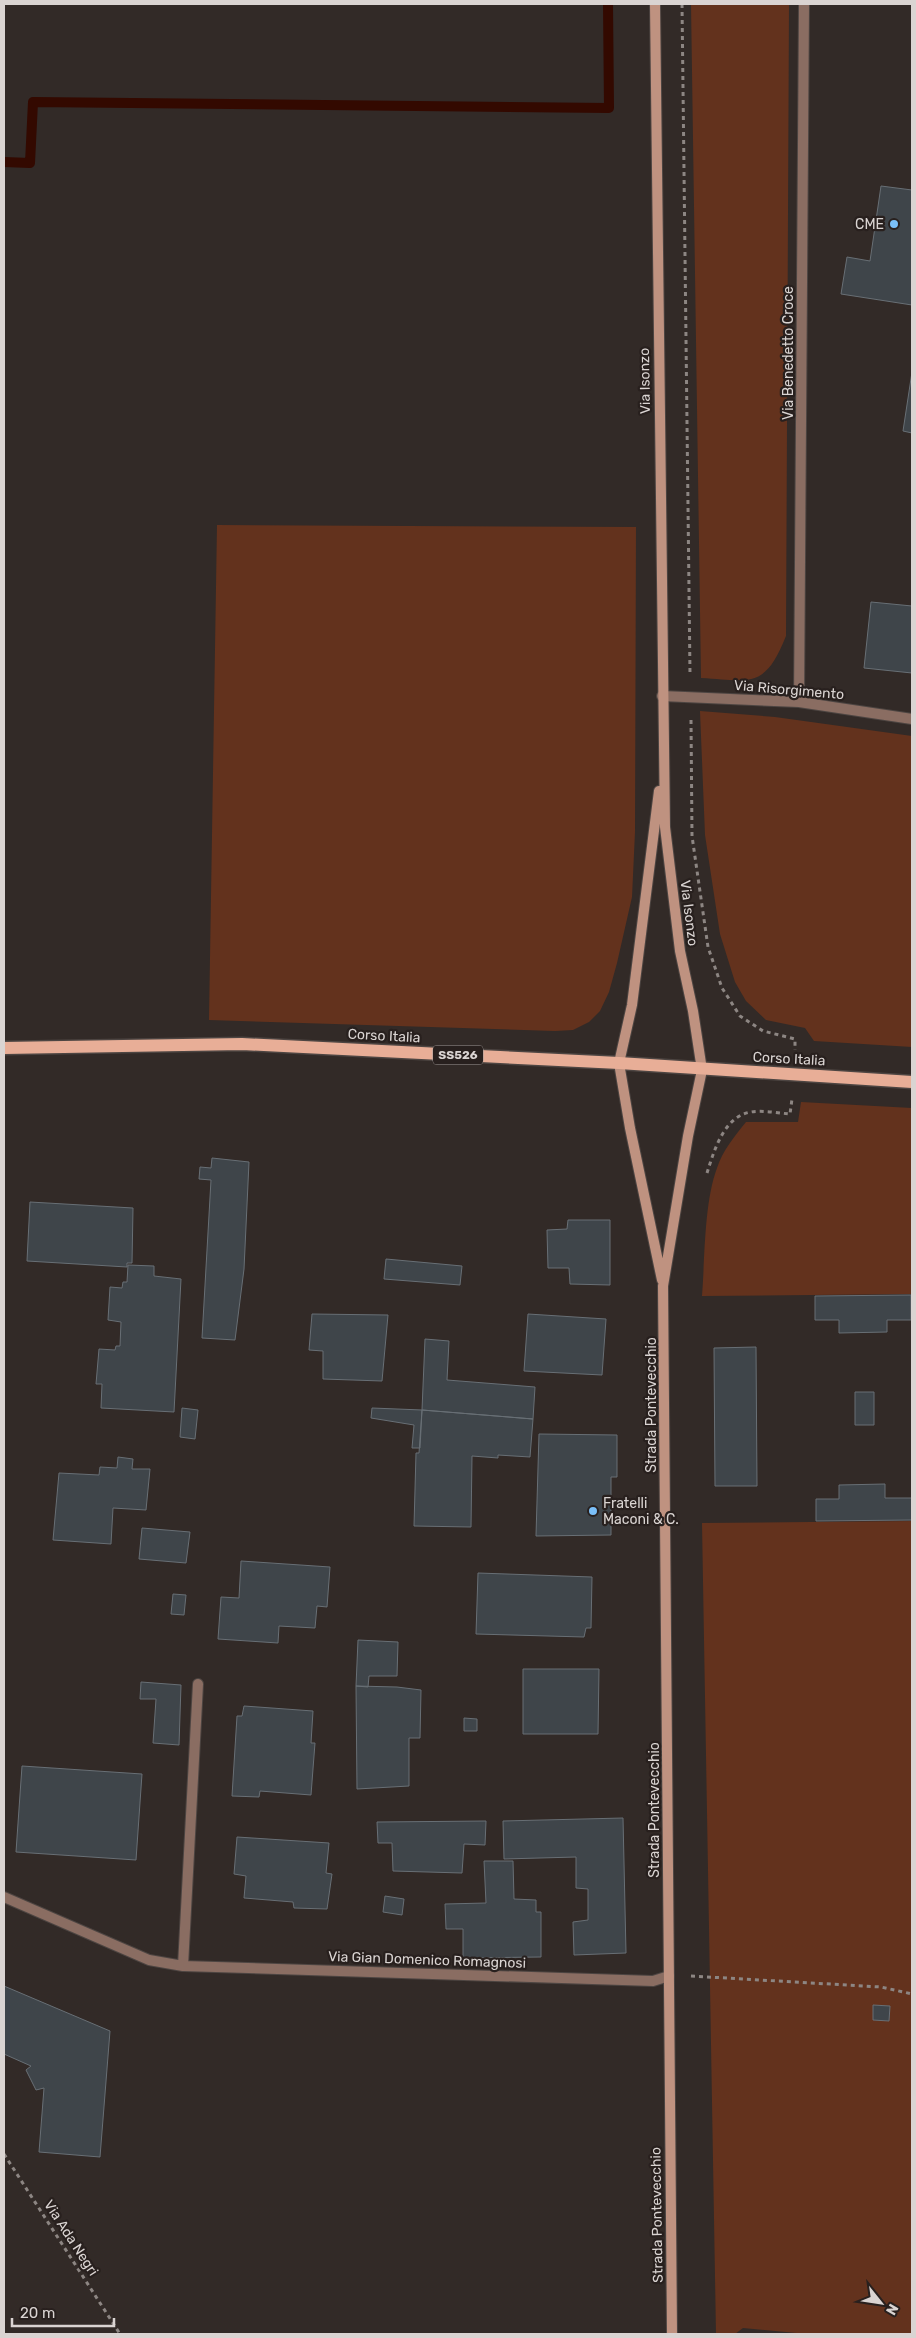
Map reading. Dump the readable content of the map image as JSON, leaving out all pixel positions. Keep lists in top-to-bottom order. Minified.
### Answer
{"streets":{"main road":["Corso Italia","SS526"],"street":["Via Benedetto Croce","Via Isonzo","Via Risorgimento","Strada Pontevecchio","Via Gian Domenico Romagnosi"],"path":["Via Ada Negri"]},"crossings":[["Via Benedetto Croce","Via Risorgimento"],["Via Isonzo","Via Risorgimento"],["Via Isonzo","Corso Italia"],["Via Isonzo","Strada Pontevecchio"],["Corso Italia","Strada Pontevecchio"],["Strada Pontevecchio","Via Gian Domenico Romagnosi"]],"places":["CME","Fratelli Maconi & C."],"scale_bar":"20 m","north":"bottom right"}
